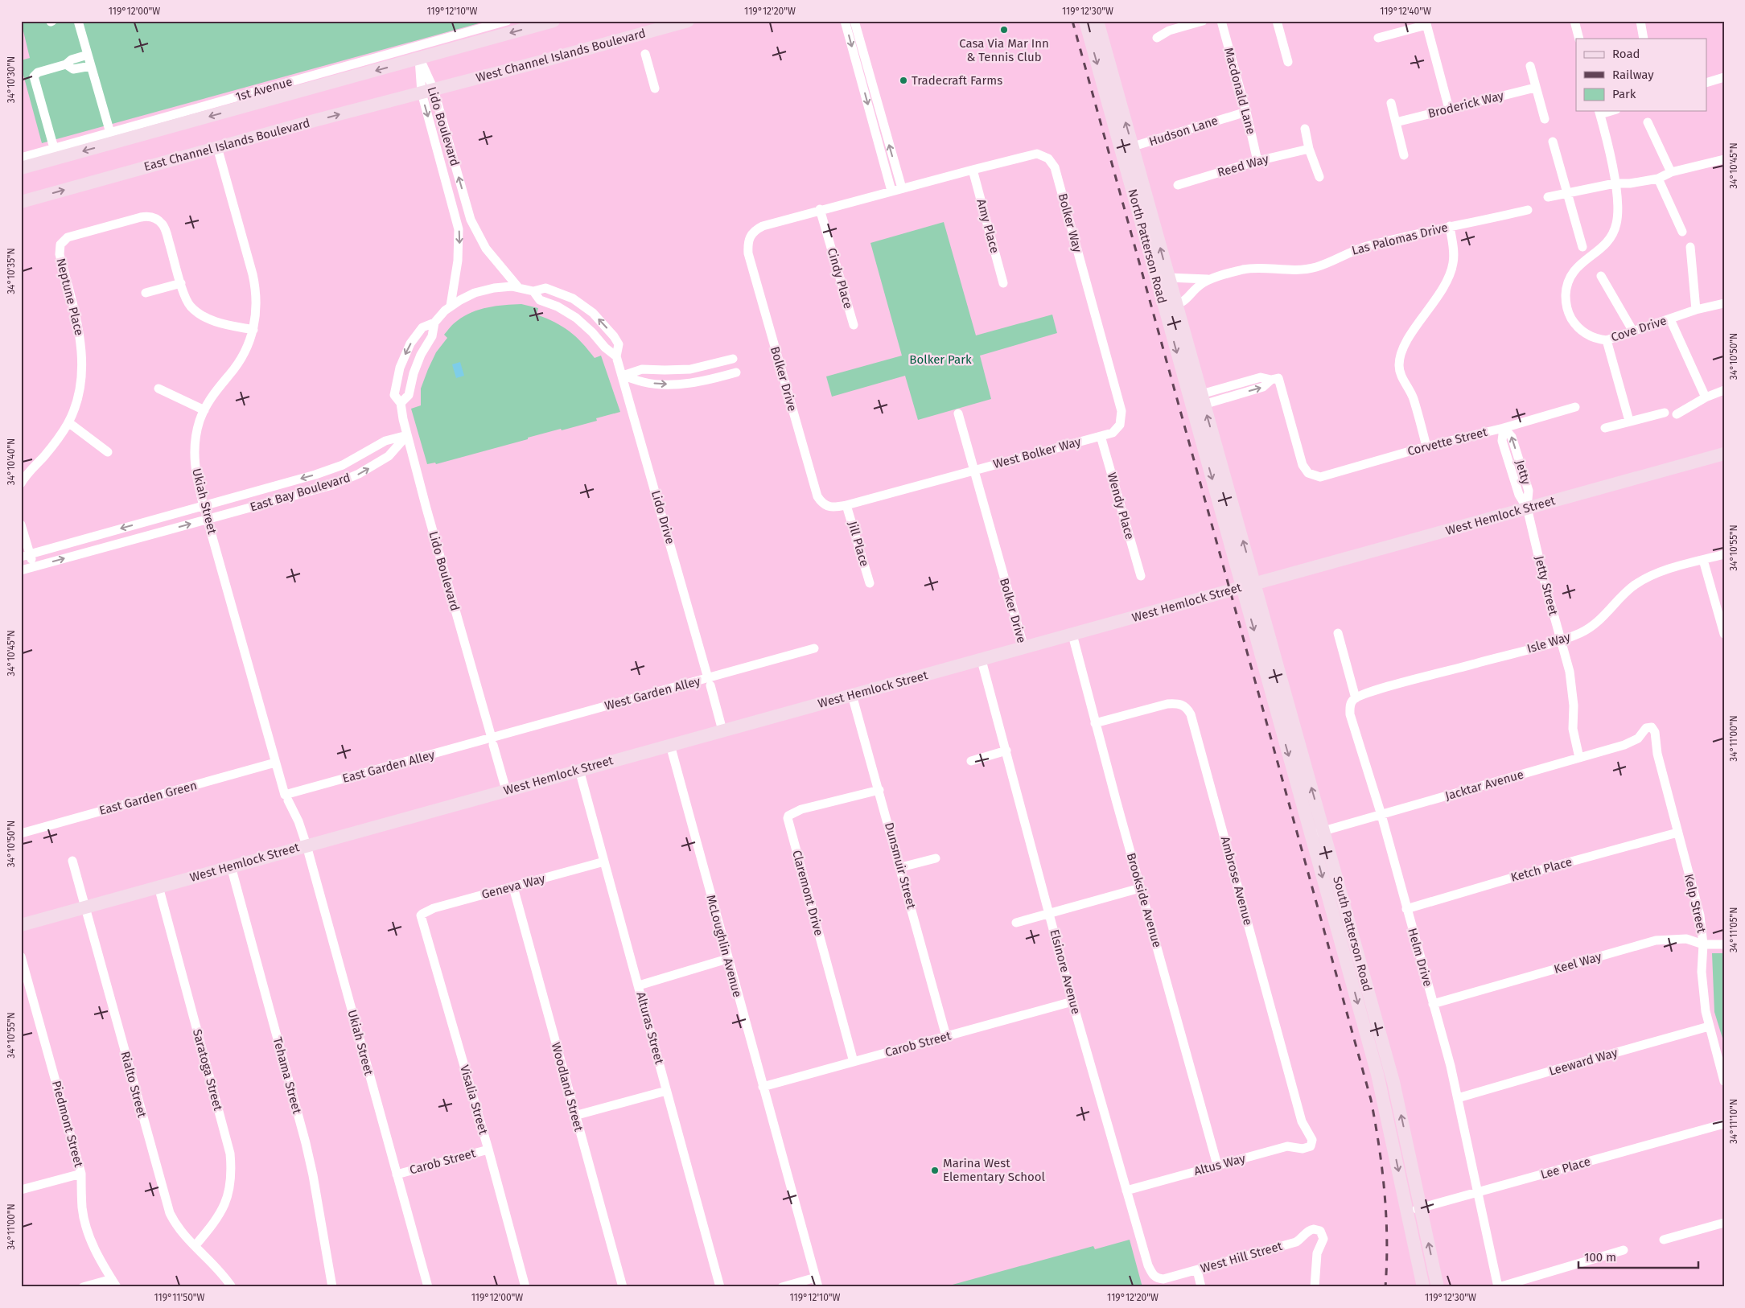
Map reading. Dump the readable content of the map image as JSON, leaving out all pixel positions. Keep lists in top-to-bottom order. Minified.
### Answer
{"streets":{"street":["West Channel Islands Boulevard","1st Avenue","Macdonald Lane","Broderick Way","Lido Boulevard","Hudson Lane","East Channel Islands Boulevard","Reed Way","Bolker Way","Amy Place","Las Palomas Drive","North Patterson Road","Cindy Place","Neptune Place","Cove Drive","Bolker Drive","Corvette Street","West Bolker Way","Jetty","East Bay Boulevard","Ukiah Street","Wendy Place","West Hemlock Street","Lido Drive","Jill Place","Jetty Street","Isle Way","West Garden Alley","East Garden Alley","Jacktar Avenue","East Garden Green","Dunsmuir Street","Ketch Place","Ambrose Avenue","Geneva Way","Claremont Drive","Brookside Avenue","Kelp Street","South Patterson Road","McLoughlin Avenue","Helm Drive","Keel Way","Elsinore Avenue","Alturas Street","Carob Street","Leeward Way","Saratoga Street","Tehama Street","Rialto Street","Woodland Street","Visalia Street","Piedmont Street","Altus Way","Lee Place","West Hill Street"]},"crossings":[["West Channel Islands Boulevard","Lido Boulevard"],["West Channel Islands Boulevard","East Channel Islands Boulevard"],["Macdonald Lane","Hudson Lane"],["Macdonald Lane","Reed Way"],["Lido Boulevard","East Channel Islands Boulevard"],["Lido Boulevard","East Bay Boulevard"],["Lido Boulevard","West Hemlock Street"],["Lido Boulevard","Lido Drive"],["Lido Boulevard","West Garden Alley"],["Lido Boulevard","East Garden Alley"],["Hudson Lane","North Patterson Road"],["East Channel Islands Boulevard","Ukiah Street"],["Bolker Way","Amy Place"],["Bolker Way","Bolker Drive"],["Bolker Way","West Bolker Way"],["Bolker Way","Wendy Place"],["Las Palomas Drive","North Patterson Road"],["North Patterson Road","Corvette Street"],["North Patterson Road","West Hemlock Street"],["North Patterson Road","South Patterson Road"],["Cindy Place","Bolker Drive"],["Neptune Place","Ukiah Street"],["Bolker Drive","West Bolker Way"],["Bolker Drive","West Hemlock Street"],["Bolker Drive","Jill Place"],["Corvette Street","Jetty"],["West Bolker Way","Wendy Place"],["Jetty","West Hemlock Street"],["Jetty","Jetty Street"],["East Bay Boulevard","Ukiah Street"],["Ukiah Street","West Hemlock Street"],["Ukiah Street","East Garden Alley"],["Ukiah Street","East Garden Green"],["Ukiah Street","Carob Street"],["West Hemlock Street","Lido Drive"],["West Hemlock Street","Jetty Street"],["West Hemlock Street","Dunsmuir Street"],["West Hemlock Street","Brookside Avenue"],["West Hemlock Street","South Patterson Road"],["West Hemlock Street","McLoughlin Avenue"],["West Hemlock Street","Elsinore Avenue"],["West Hemlock Street","Alturas Street"],["West Hemlock Street","Saratoga Street"],["West Hemlock Street","Tehama Street"],["West Hemlock Street","Rialto Street"],["Lido Drive","West Garden Alley"],["Jetty Street","Isle Way"],["Jetty Street","Jacktar Avenue"],["Isle Way","Helm Drive"],["West Garden Alley","East Garden Alley"],["Jacktar Avenue","Kelp Street"],["Jacktar Avenue","South Patterson Road"],["Jacktar Avenue","Helm Drive"],["Dunsmuir Street","Claremont Drive"],["Dunsmuir Street","Carob Street"],["Ketch Place","Kelp Street"],["Ketch Place","Helm Drive"],["Ambrose Avenue","Brookside Avenue"],["Ambrose Avenue","Altus Way"],["Geneva Way","Alturas Street"],["Geneva Way","Woodland Street"],["Geneva Way","Visalia Street"],["Claremont Drive","Carob Street"],["Brookside Avenue","Altus Way"],["Kelp Street","Keel Way"],["Kelp Street","Leeward Way"],["South Patterson Road","Lee Place"],["McLoughlin Avenue","Carob Street"],["Helm Drive","Keel Way"],["Helm Drive","Leeward Way"],["Helm Drive","Lee Place"],["Elsinore Avenue","Carob Street"],["Elsinore Avenue","Altus Way"],["Elsinore Avenue","West Hill Street"],["Carob Street","Visalia Street"],["Saratoga Street","Rialto Street"]],"parks":["Bolker Park"],"places":["Casa Via Mar Inn & Tennis Club","Tradecraft Farms","Marina West Elementary School"],"legend":["Road","Railway","Park"],"scale_bar":"100 m","coordinates":["119°12'00\"W","119°12'10\"W","119°12'20\"W","119°12'30\"W","119°12'40\"W","34°10'30\"N","34°10'45\"N","34°10'35\"N","34°10'50\"N","34°10'40\"N","34°10'55\"N","34°11'00\"N","34°11'05\"N","34°11'10\"N","119°11'50\"W"]}
